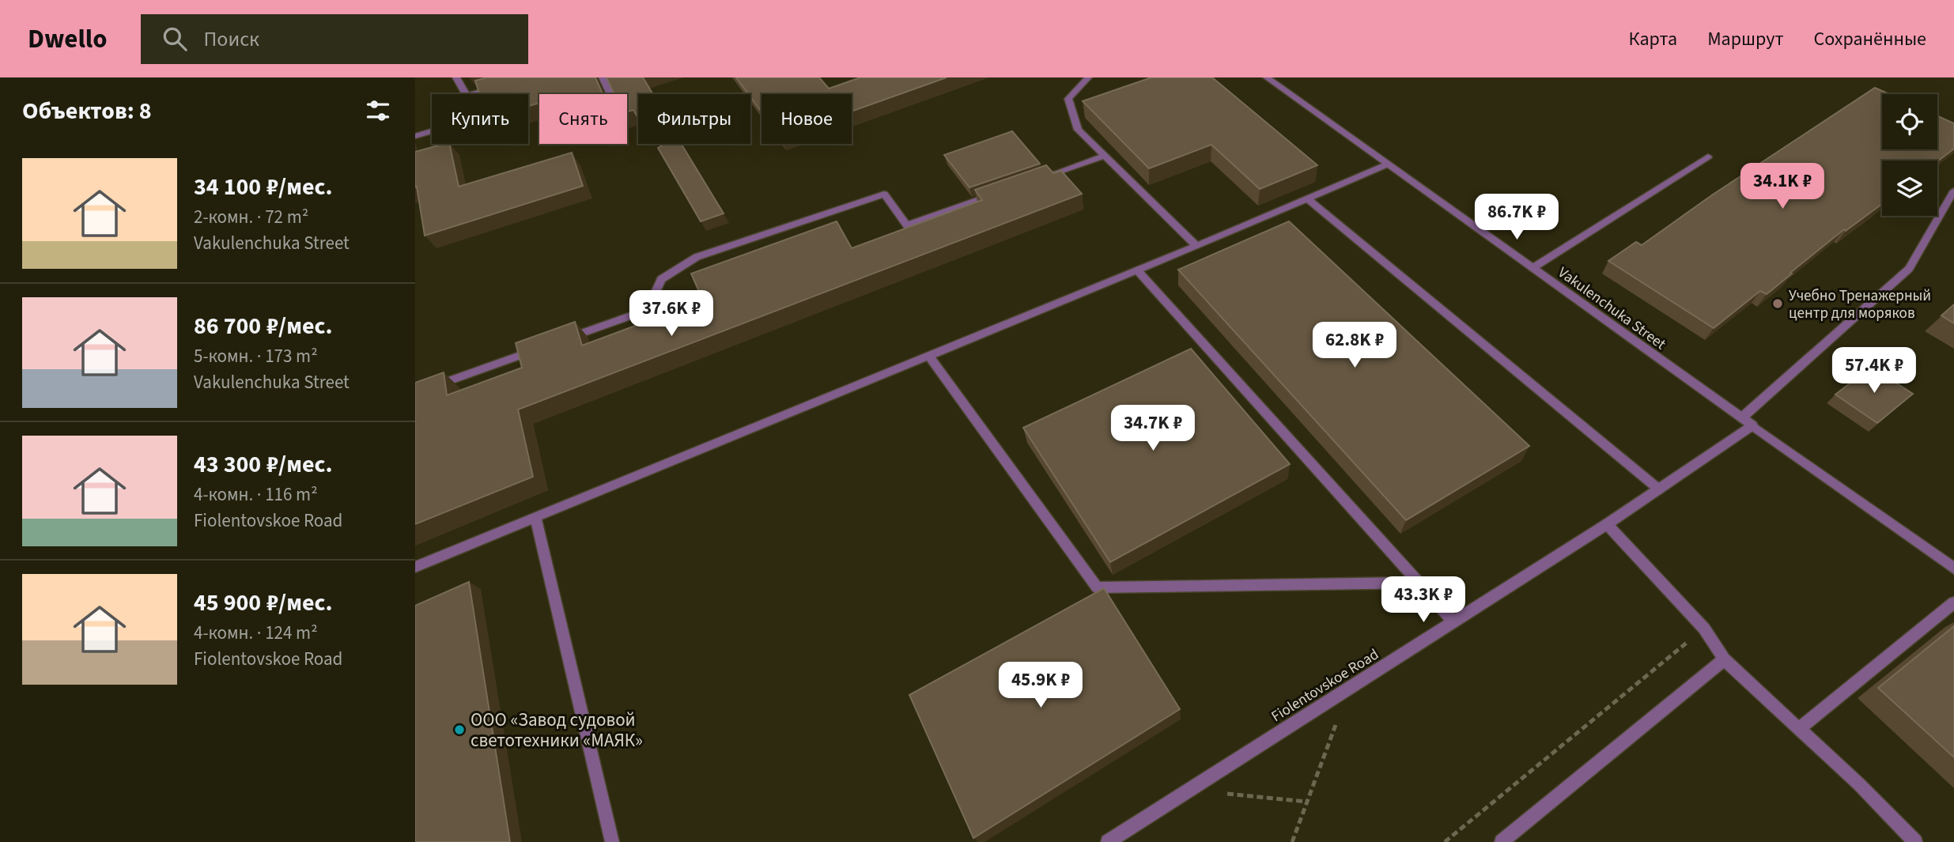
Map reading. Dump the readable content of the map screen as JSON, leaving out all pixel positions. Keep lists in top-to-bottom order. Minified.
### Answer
{"streets":{"street":["Vakulenchuka Street","Fiolentovskoe Road"]},"crossings":[["Vakulenchuka Street","Fiolentovskoe Road"]],"places":["Учебно Тренажерный центр для моряков","ООО «Завод судовой светотехники «МАЯК»"],"page":{"header":"Dwello","search":"Поиск","nav":["Карта","Маршрут","Сохранённые"],"heading":"Объектов: 8","chip":["Купить","Снять","Фильтры","Новое"],"list":[{"name":"34 100 ₽/мес.","note":"2-комн. · 72 m² · Vakulenchuka Street"},{"name":"86 700 ₽/мес.","note":"5-комн. · 173 m² · Vakulenchuka Street"},{"name":"43 300 ₽/мес.","note":"4-комн. · 116 m² · Fiolentovskoe Road"},{"name":"45 900 ₽/мес.","note":"4-комн. · 124 m² · Fiolentovskoe Road"}],"price":["34.1K ₽","86.7K ₽","37.6K ₽","62.8K ₽","57.4K ₽","34.7K ₽","43.3K ₽","45.9K ₽"]}}
